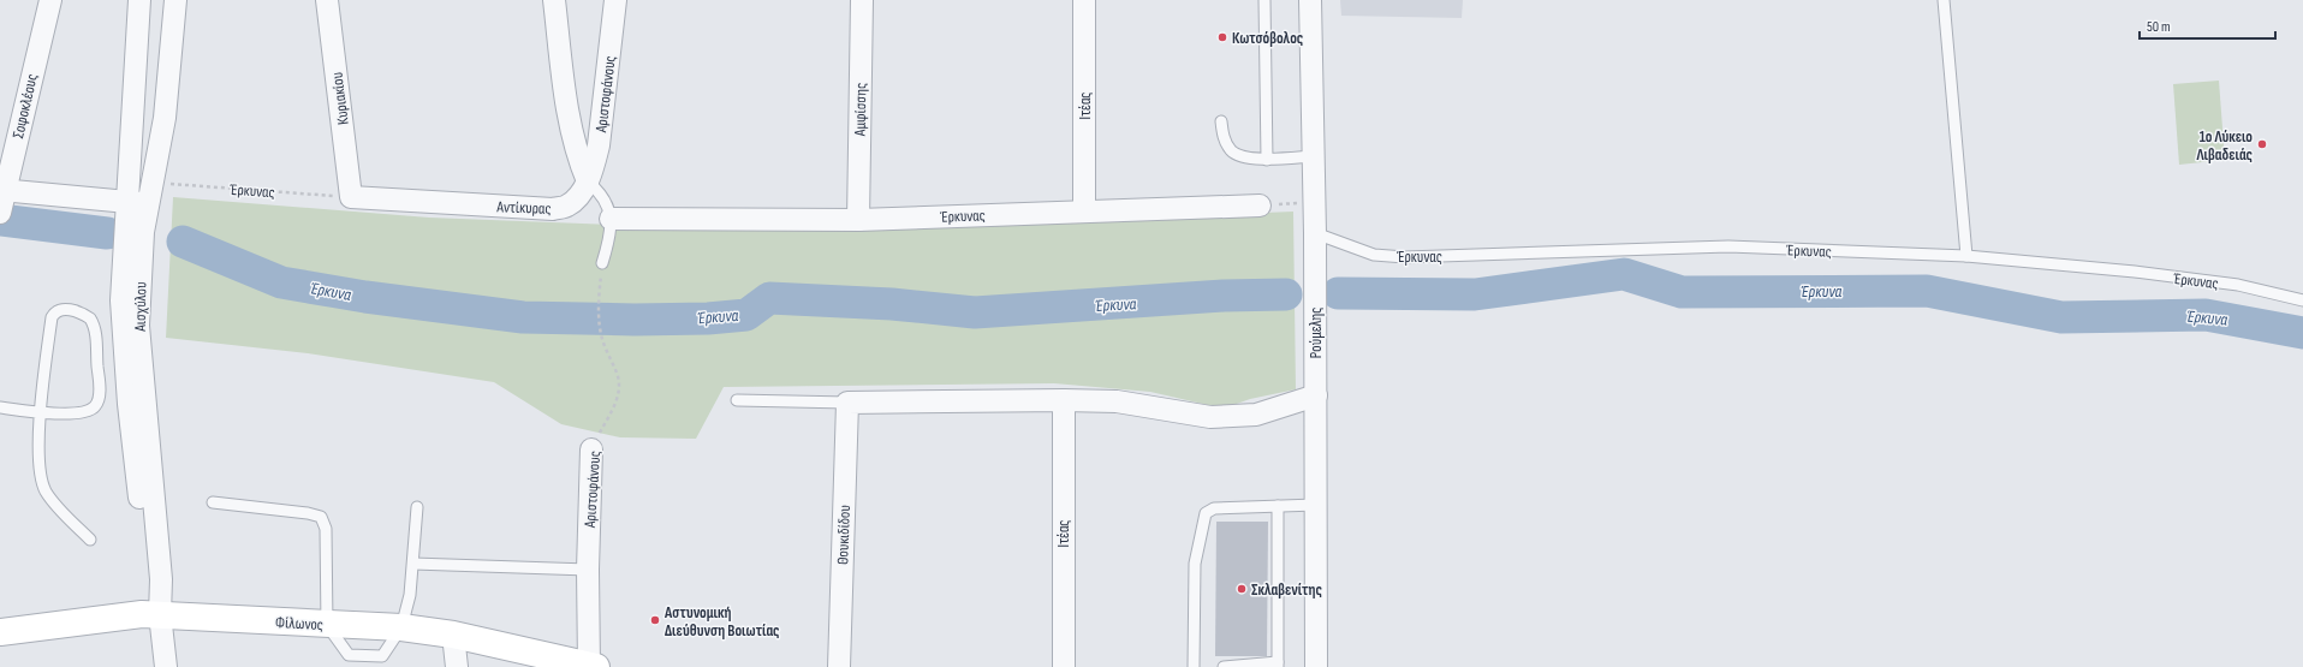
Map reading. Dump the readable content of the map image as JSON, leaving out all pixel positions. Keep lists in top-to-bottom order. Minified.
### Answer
{"streets":{"main road":["Φίλωνος"],"street":["Αριστοφάνους","Κυριακίου","Σοφοκλέους","Ιτέας","Αμφίσσης","Έρκυνας","Αντίκυρας","Αισχύλου","Ρούμελης","Θουκιδίδου"]},"crossings":[["Αριστοφάνους","Αντίκυρας"],["Αριστοφάνους","Φίλωνος"],["Κυριακίου","Έρκυνας"],["Κυριακίου","Αντίκυρας"],["Ιτέας","Έρκυνας"],["Αμφίσσης","Έρκυνας"],["Έρκυνας","Αντίκυρας"],["Έρκυνας","Αισχύλου"],["Έρκυνας","Ρούμελης"],["Αισχύλου","Φίλωνος"]],"water":["Έρκυνα"],"places":["Κωτσόβολος","1ο Λύκειο Λιβαδειάς","Σκλαβενίτης","Αστυνομική Διεύθυνση Βοιωτίας"],"scale_bar":"50 m"}
